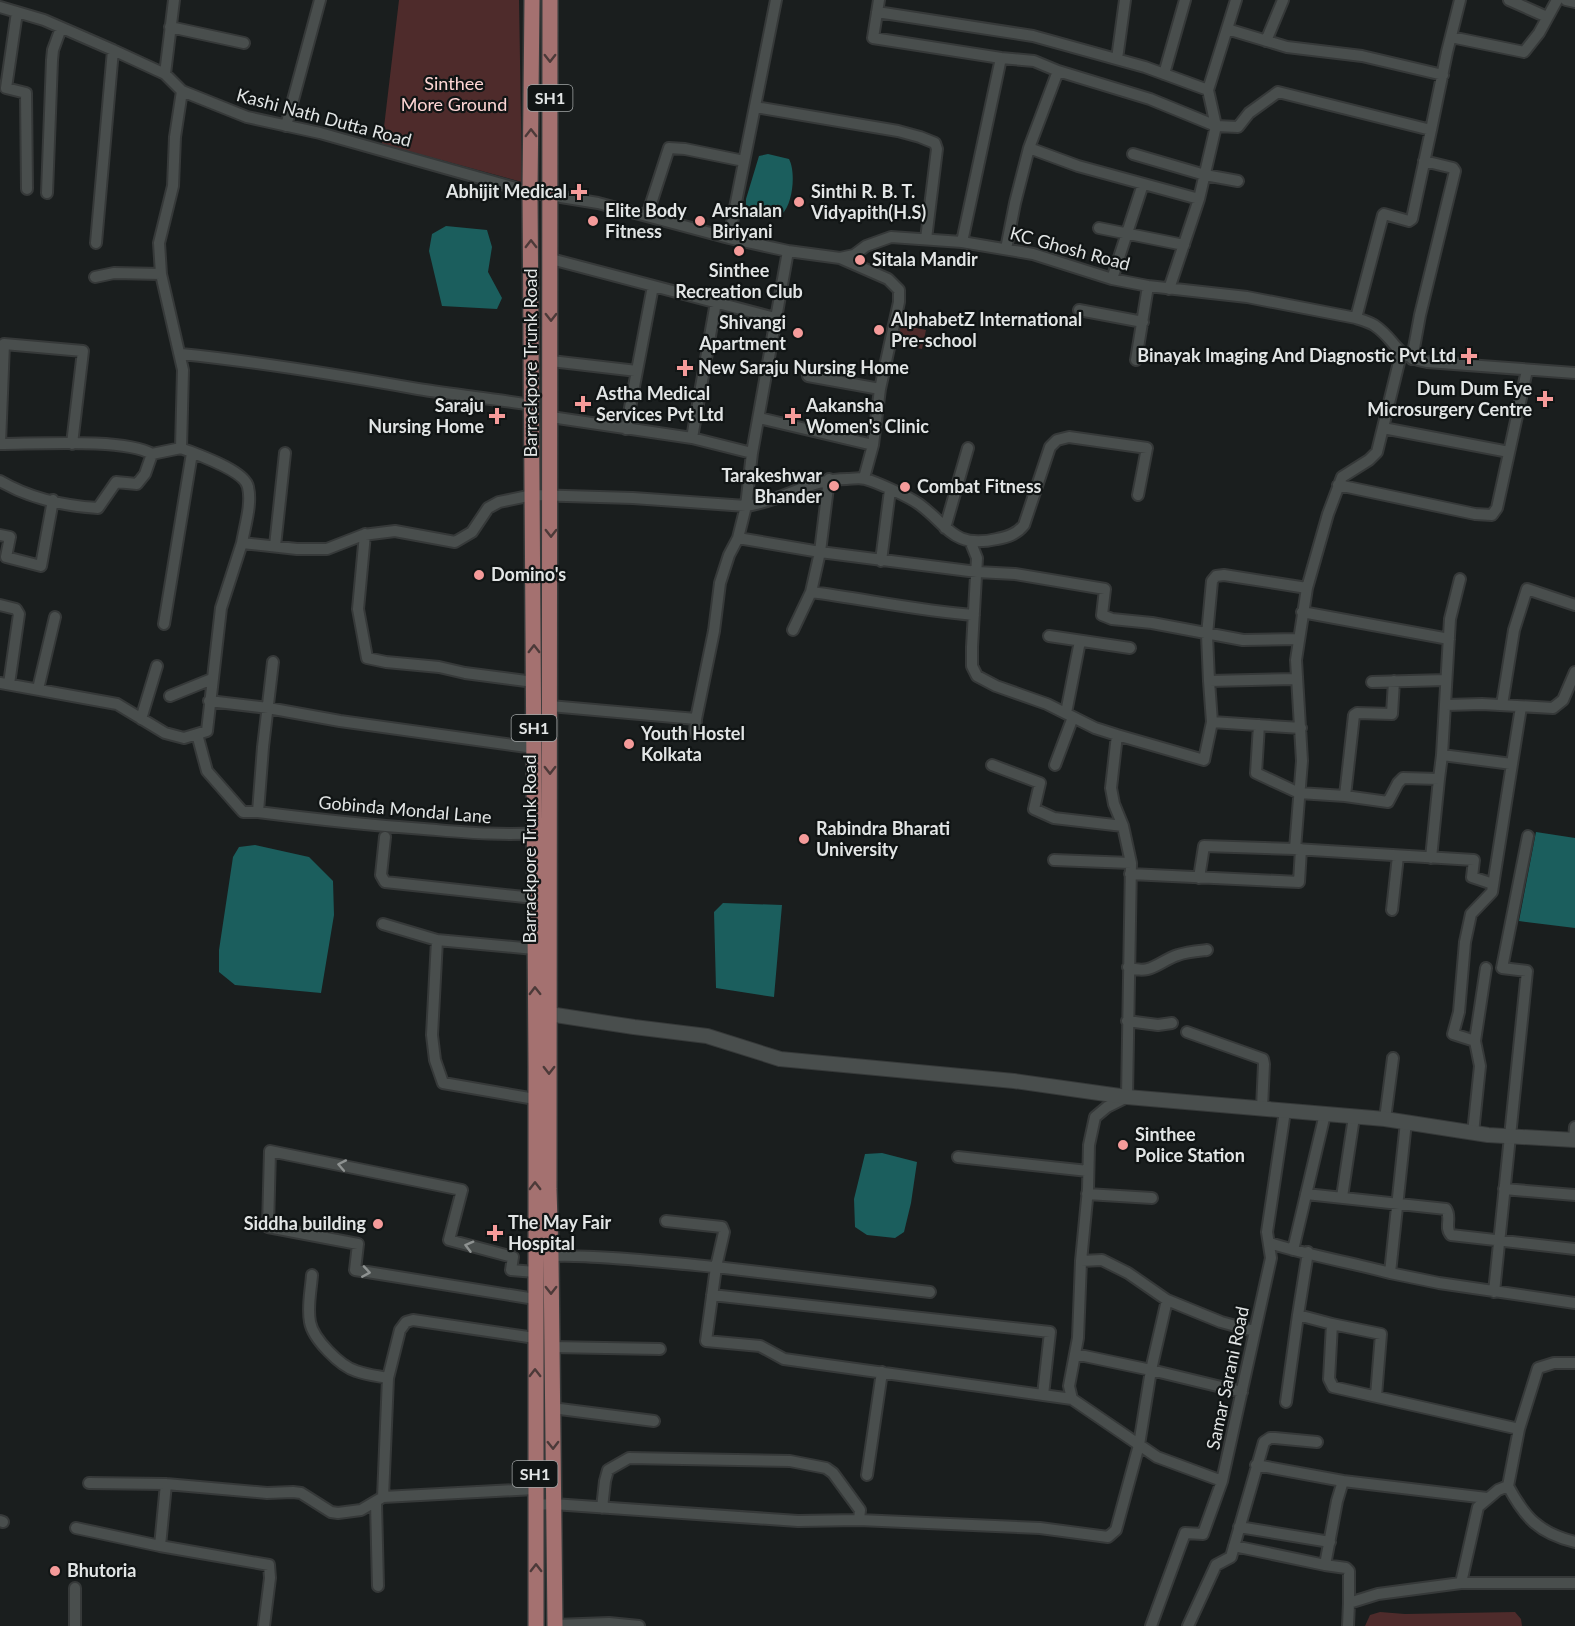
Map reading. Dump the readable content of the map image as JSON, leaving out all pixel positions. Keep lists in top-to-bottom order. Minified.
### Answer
{"streets":{"main road":["SH1","Barrackpore Trunk Road"],"street":["Kashi Nath Dutta Road","KC Ghosh Road","Gobinda Mondal Lane","Samar Sarani Road"]},"crossings":[["Kashi Nath Dutta Road","Barrackpore Trunk Road"],["Barrackpore Trunk Road","Gobinda Mondal Lane"]],"parks":["Sinthee More Ground"],"places":{"health":["Abhijit Medical","Binayak Imaging And Diagnostic Pvt Ltd","New Saraju Nursing Home","Dum Dum Eye Microsurgery Centre","Astha Medical Services Pvt Ltd","Saraju Nursing Home","Aakansha Women's Clinic","The May Fair Hospital"],"other":["Sinthi R. B. T. Vidyapith(H.S)","Elite Body Fitness","Arshalan Biriyani","Sinthee Recreation Club","Sitala Mandir","AlphabetZ International Pre-school","Shivangi Apartment","Tarakeshwar Bhander","Combat Fitness","Domino's","Youth Hostel Kolkata","Rabindra Bharati University","Sinthee Police Station","Siddha building","Bhutoria"]}}
